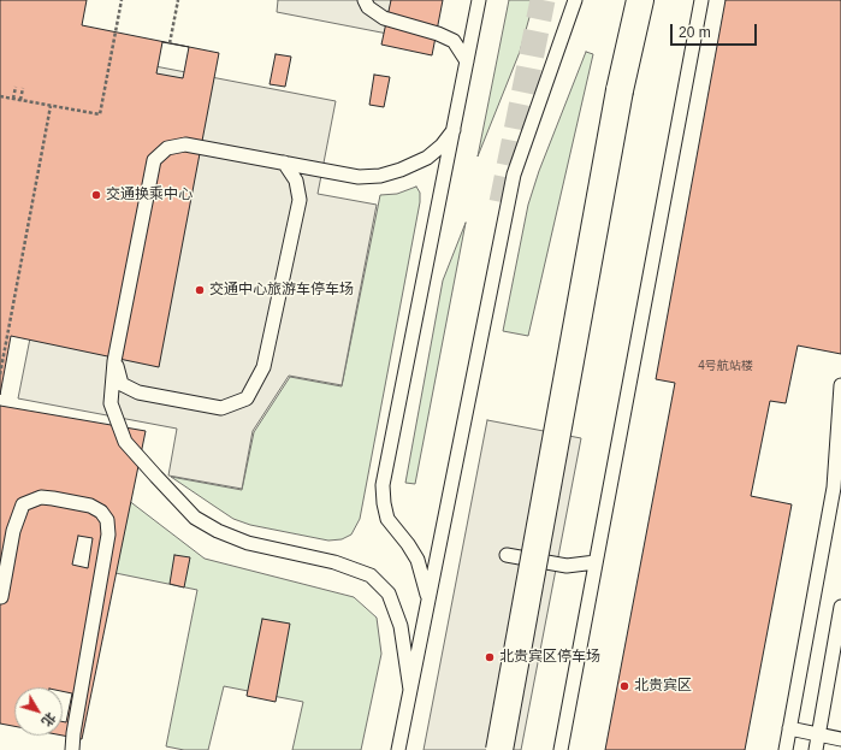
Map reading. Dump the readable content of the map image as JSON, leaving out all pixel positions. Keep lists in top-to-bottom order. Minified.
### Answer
{"places":["交通换乘中心","交通中心旅游车停车场","北贵宾区停车场","北贵宾区"],"house_numbers":["4号航站楼"],"scale_bar":"20 m","north":"bottom right"}
